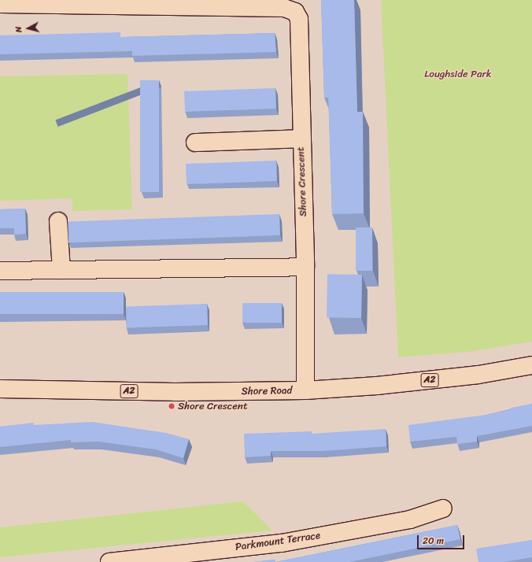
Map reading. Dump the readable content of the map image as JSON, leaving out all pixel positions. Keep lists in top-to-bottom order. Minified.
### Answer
{"streets":{"street":["Shore Crescent","A2","Shore Road","Parkmount Terrace"]},"crossings":[["Shore Crescent","Shore Road"]],"parks":["Loughside Park"],"places":["Shore Crescent"],"scale_bar":"20 m","north":"left"}
